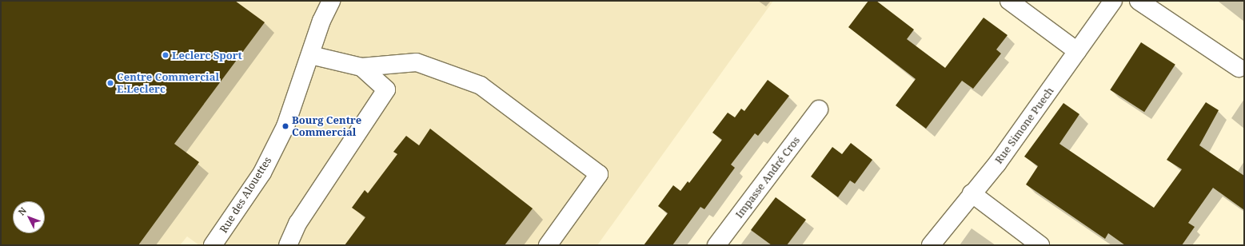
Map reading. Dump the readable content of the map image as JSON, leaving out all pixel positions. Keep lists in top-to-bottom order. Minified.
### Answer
{"streets":{"street":["Rue Simone Puech","Impasse André Cros","Rue des Alouettes"]},"places":["Leclerc Sport","Centre Commercial E.Leclerc","Bourg Centre Commercial"],"north":"top left"}
